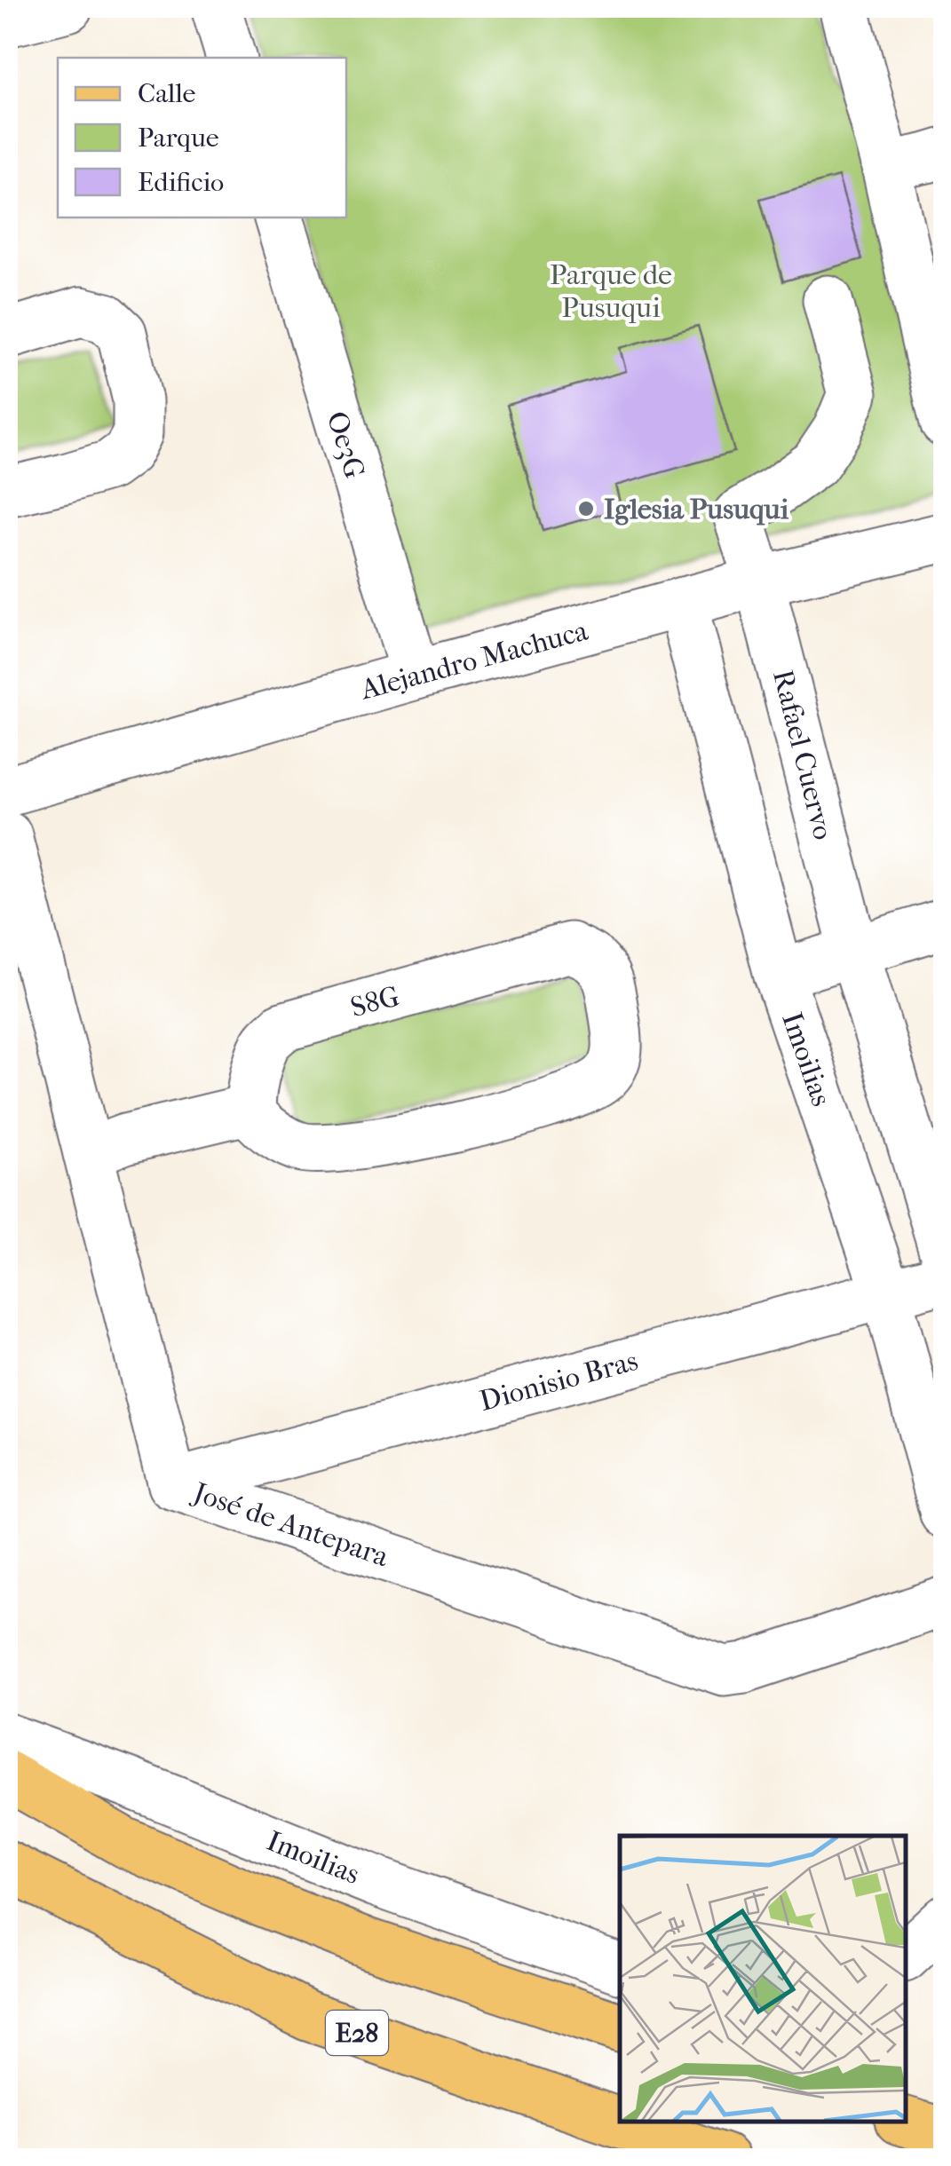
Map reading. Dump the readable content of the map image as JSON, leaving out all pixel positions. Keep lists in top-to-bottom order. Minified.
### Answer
{"streets":{"main road":["E28"],"street":["Oe3G","Alejandro Machuca","Rafael Cuervo","S8G","Imoilias","Dionisio Bras","José de Antepara"]},"crossings":[["Oe3G","Alejandro Machuca"],["Alejandro Machuca","Rafael Cuervo"],["Alejandro Machuca","Imoilias"],["Imoilias","Dionisio Bras"],["Dionisio Bras","José de Antepara"]],"parks":["Parque de Pusuqui"],"places":["Iglesia Pusuqui"],"legend":["Calle","Parque","Edificio"]}
